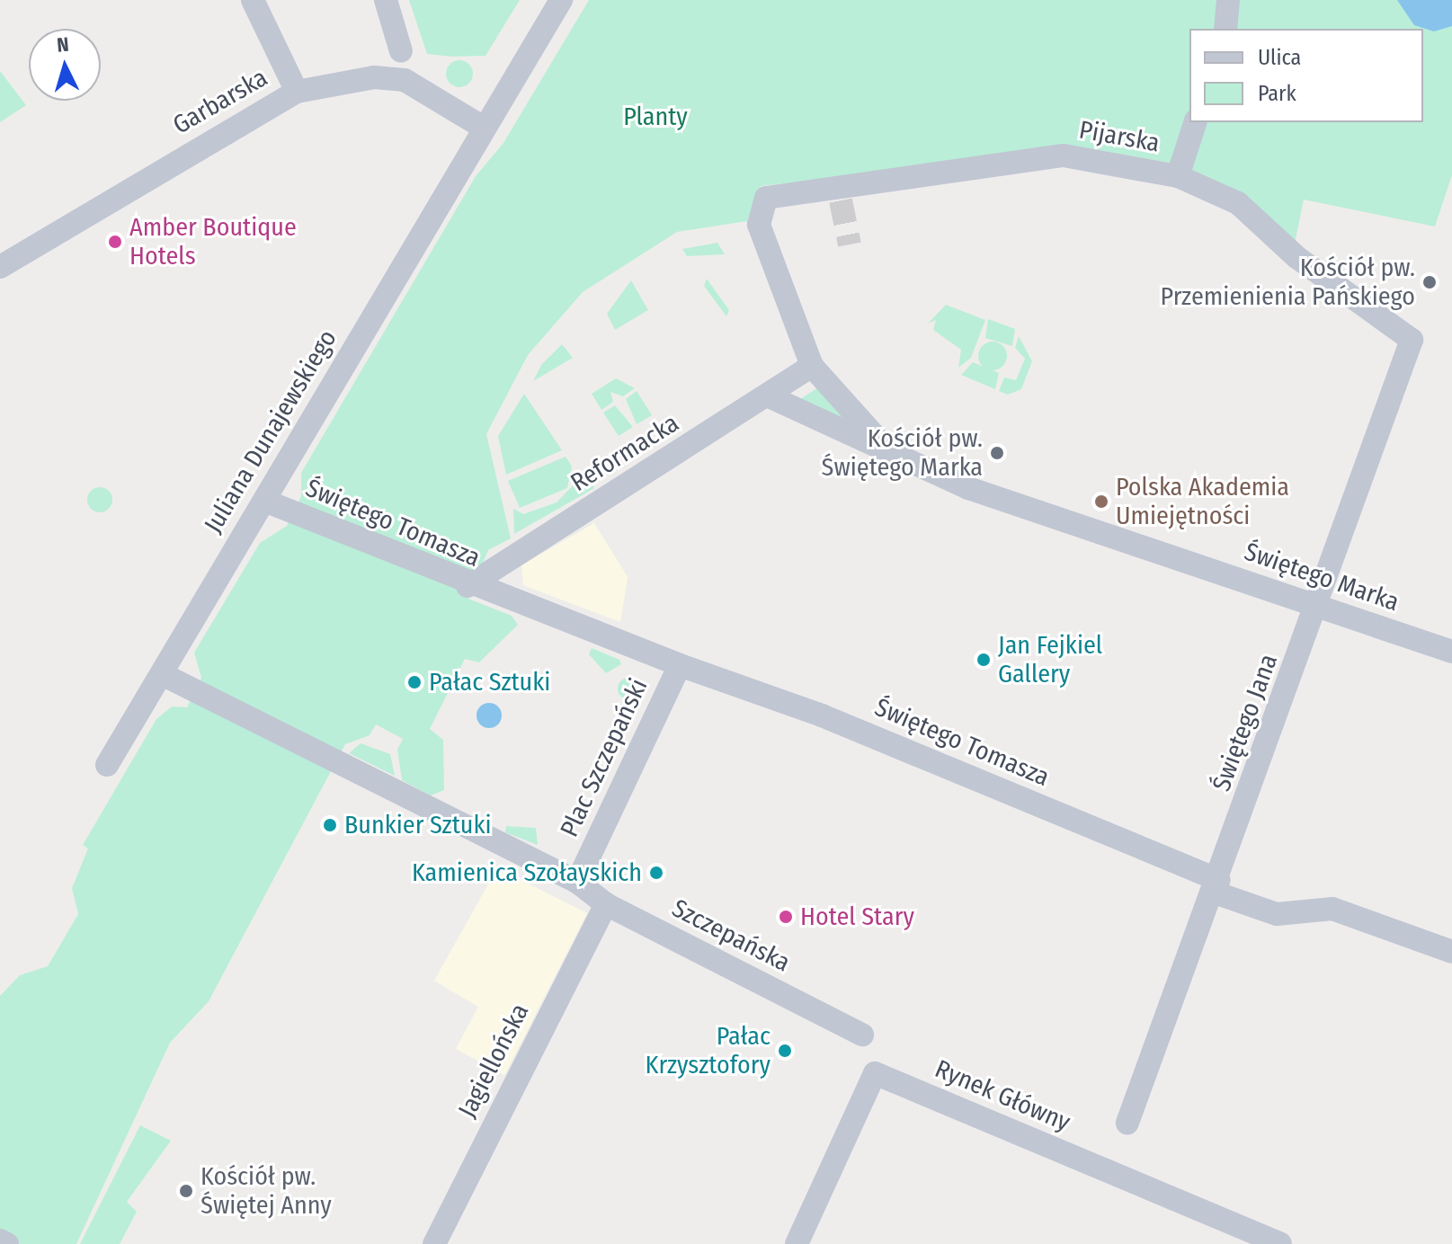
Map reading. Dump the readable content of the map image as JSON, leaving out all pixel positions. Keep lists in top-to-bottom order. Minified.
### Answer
{"streets":{"street":["Garbarska","Pijarska","Juliana Dunajewskiego","Reformacka","Świętego Tomasza","Świętego Marka","Świętego Jana","Plac Szczepański","Szczepańska","Jagiellońska","Rynek Główny"]},"crossings":[["Garbarska","Juliana Dunajewskiego"],["Pijarska","Świętego Marka"],["Pijarska","Świętego Jana"],["Juliana Dunajewskiego","Świętego Tomasza"],["Reformacka","Świętego Tomasza"],["Reformacka","Świętego Marka"],["Świętego Tomasza","Świętego Jana"],["Świętego Tomasza","Plac Szczepański"],["Świętego Marka","Świętego Jana"],["Plac Szczepański","Szczepańska"],["Szczepańska","Jagiellońska"]],"parks":["Planty"],"places":["Amber Boutique Hotels","Kościół pw. Przemienienia Pańskiego","Kościół pw. Świętego Marka","Polska Akademia Umiejętności","Jan Fejkiel Gallery","Pałac Sztuki","Bunkier Sztuki","Kamienica Szołayskich","Hotel Stary","Pałac Krzysztofory","Kościół pw. Świętej Anny"],"legend":["Ulica","Park"],"north":"top"}
